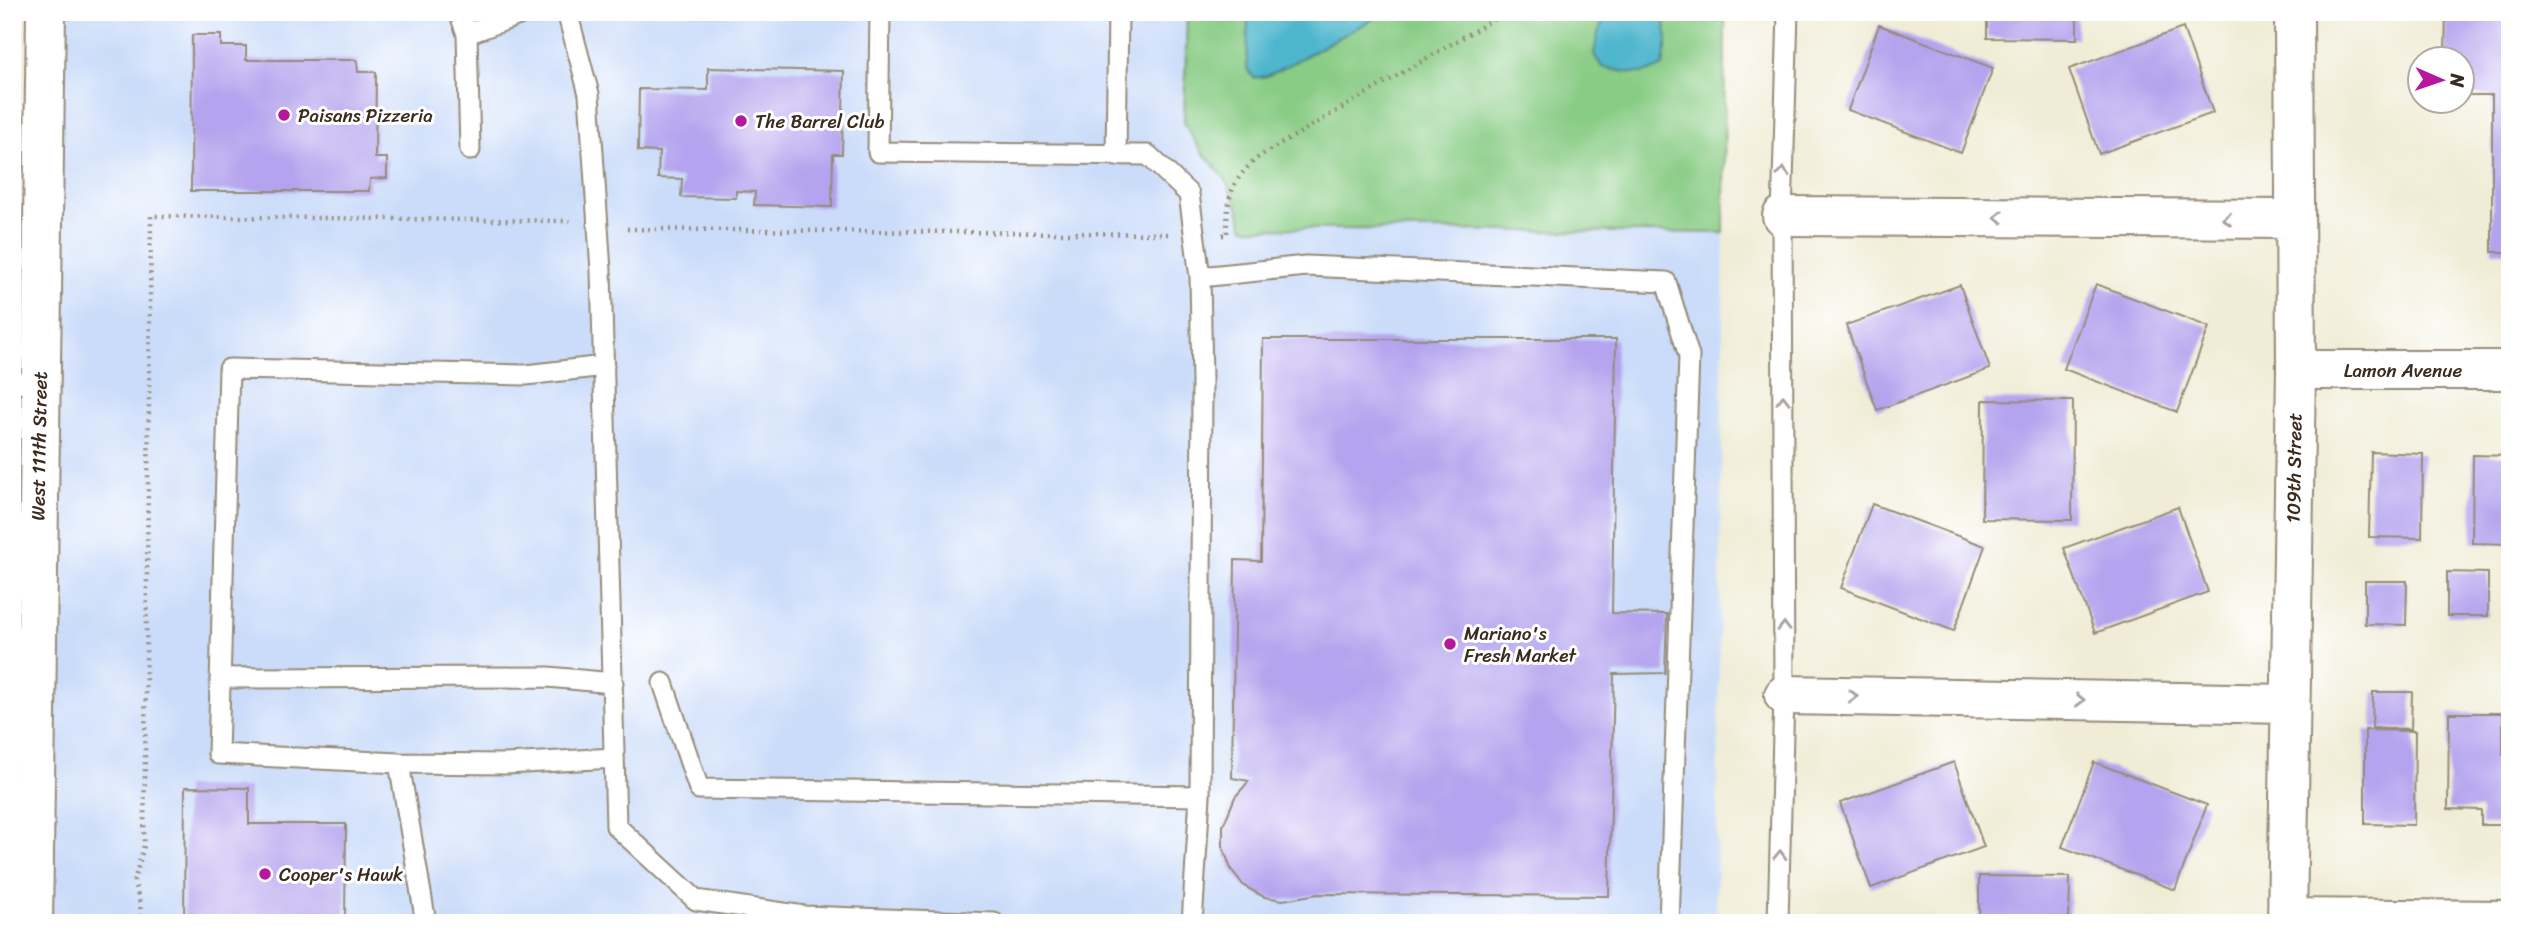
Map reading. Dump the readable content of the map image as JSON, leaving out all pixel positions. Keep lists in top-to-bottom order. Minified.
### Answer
{"streets":{"street":["Lamon Avenue","West 111th Street","109th Street"]},"crossings":[["Lamon Avenue","109th Street"]],"places":["Paisans Pizzeria","The Barrel Club","Mariano's Fresh Market","Cooper's Hawk"],"north":"right"}
